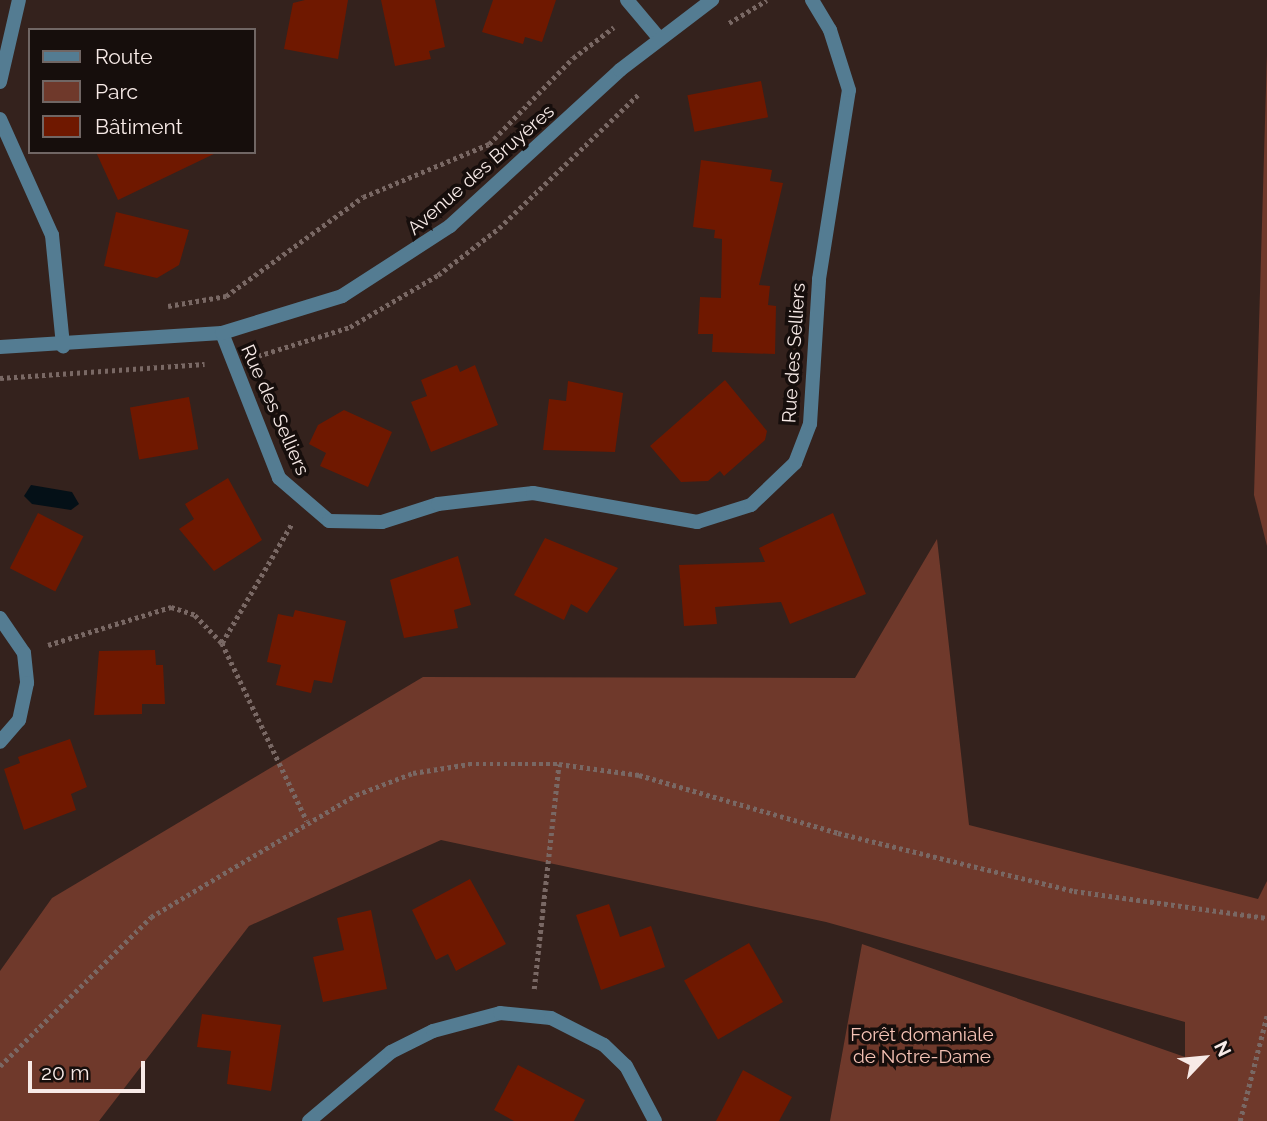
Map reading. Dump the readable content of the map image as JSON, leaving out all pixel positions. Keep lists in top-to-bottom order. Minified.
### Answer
{"streets":{"street":["Avenue des Bruyères","Rue des Selliers"]},"crossings":[["Avenue des Bruyères","Rue des Selliers"]],"parks":["Forêt domaniale de Notre-Dame"],"legend":["Route","Parc","Bâtiment"],"scale_bar":"20 m","north":"top right"}
